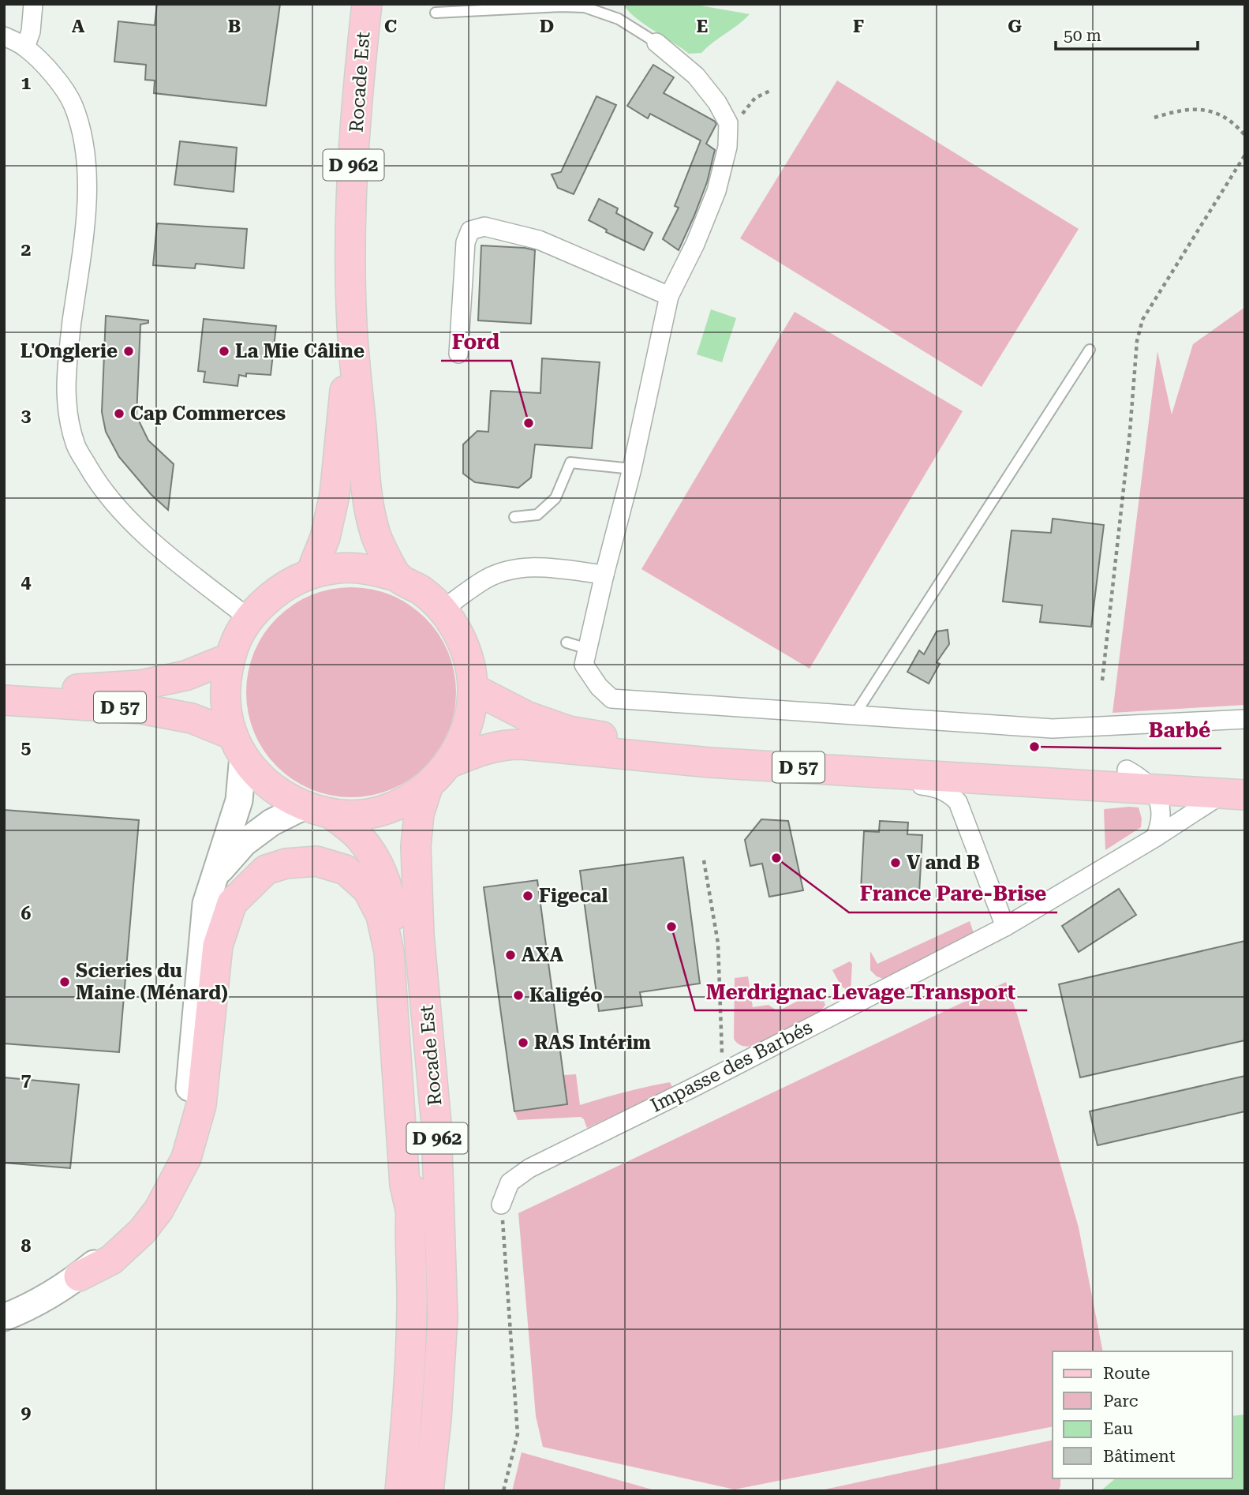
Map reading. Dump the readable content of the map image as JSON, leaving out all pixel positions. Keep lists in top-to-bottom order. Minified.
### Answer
{"streets":{"main road":["Rocade Est","D 962","D 57"],"street":["Impasse des Barbés"]},"crossings":[["Rocade Est","D 962"],["D 57","Impasse des Barbés"]],"places":["L'Onglerie","La Mie Câline","Cap Commerces","Ford","Barbé","France Pare-Brise","V and B","Figecal","Merdrignac Levage Transport","AXA","Scieries du Maine (Ménard)","Kaligéo","RAS Intérim"],"legend":["Route","Parc","Eau","Bâtiment"],"scale_bar":"50 m","grid":{"columns":["A","B","C","D","E","F","G"],"rows":["1","2","3","4","5","6","7","8","9"]}}
